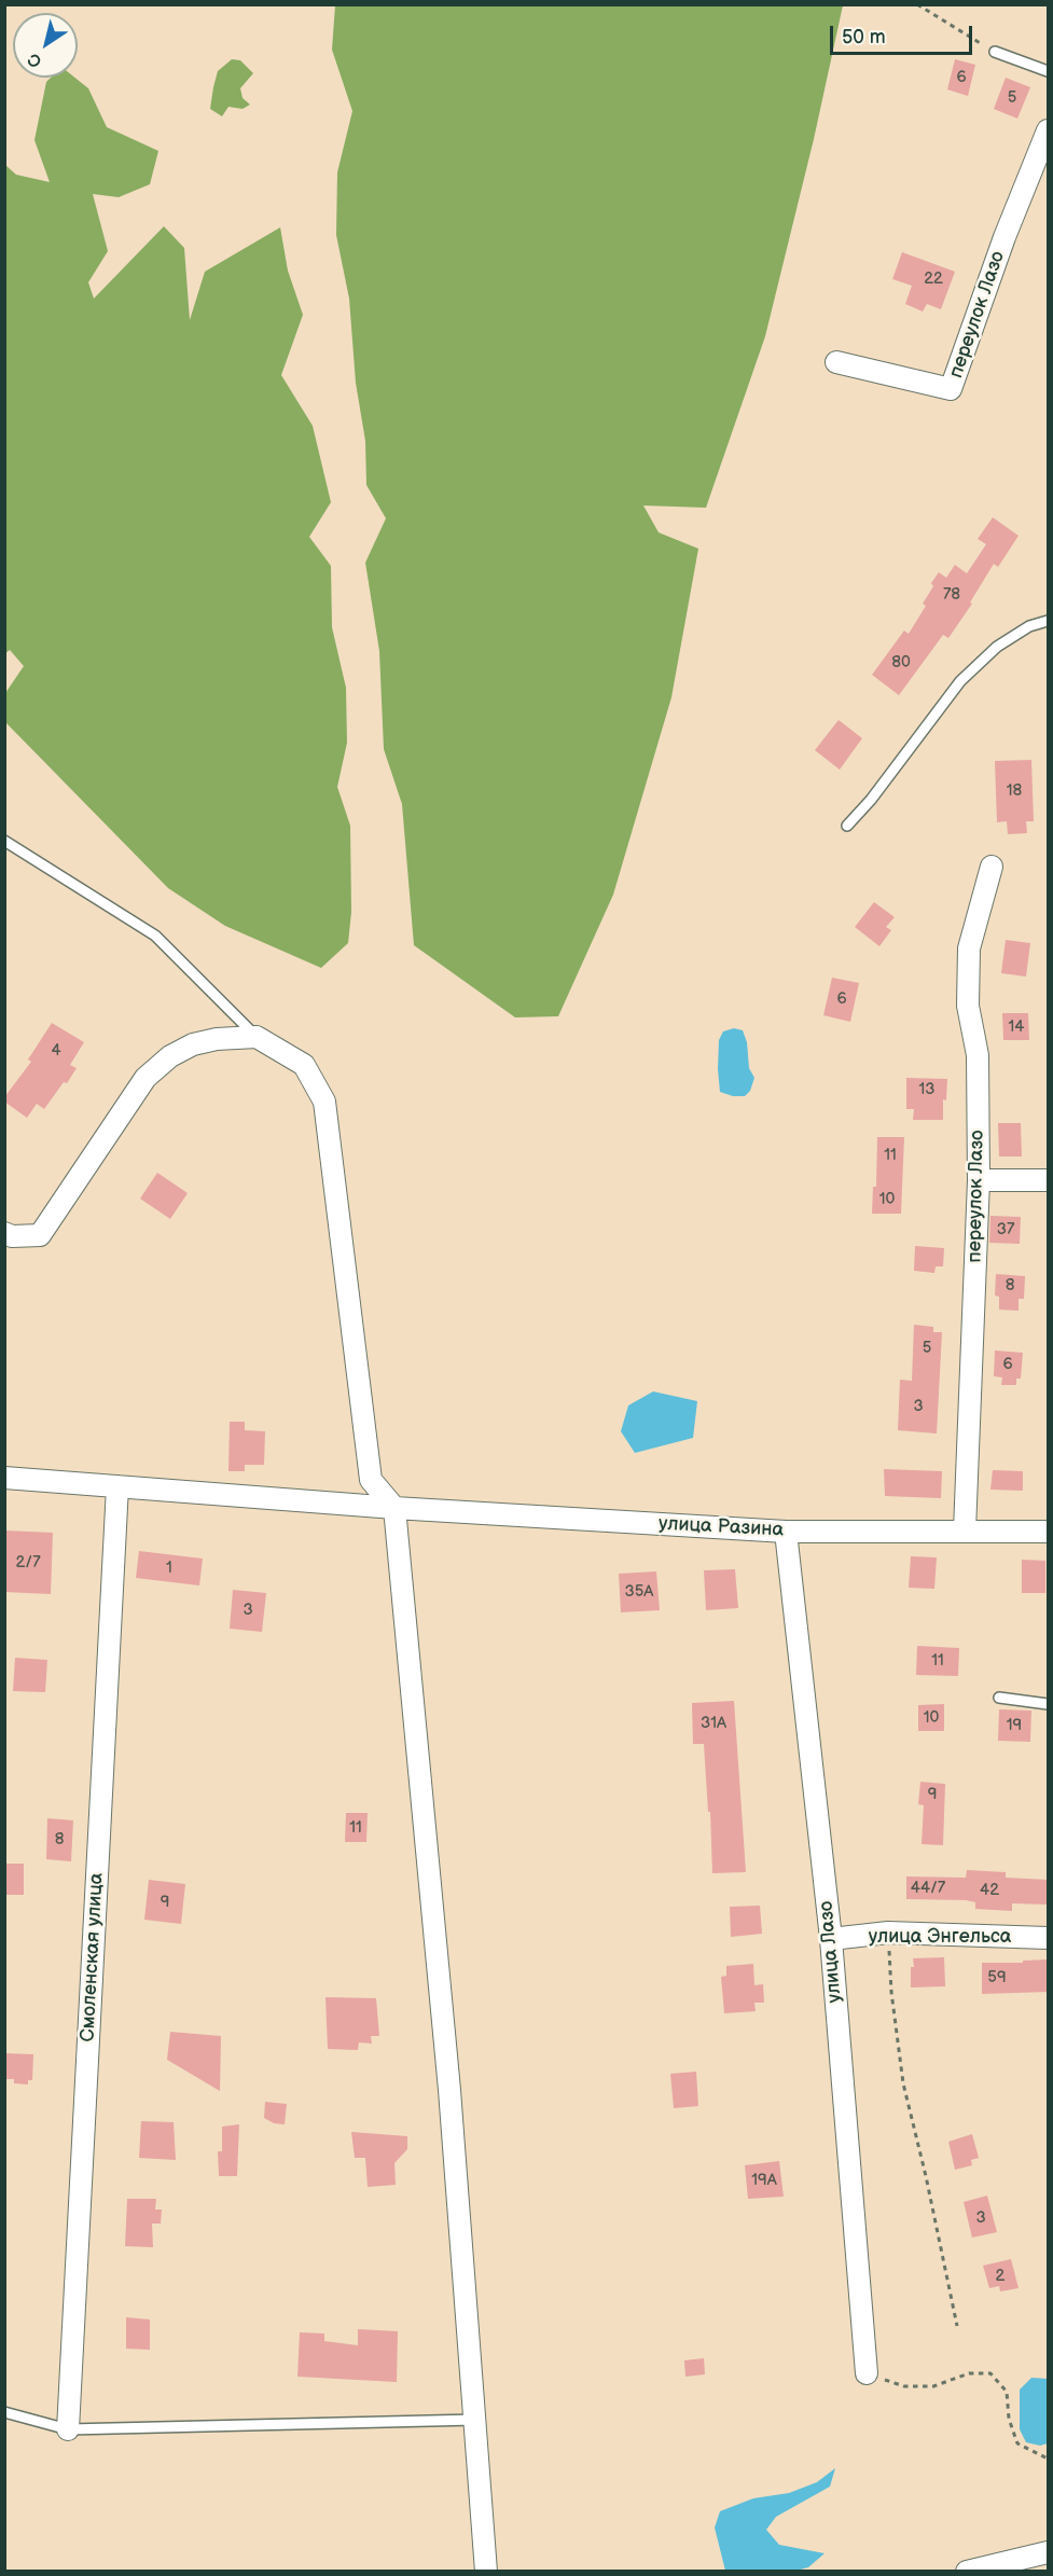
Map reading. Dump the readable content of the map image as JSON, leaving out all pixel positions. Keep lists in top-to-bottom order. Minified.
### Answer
{"streets":{"street":["переулок Лазо","улица Разина","улица Энгельса","улица Лазо","Смоленская улица"]},"crossings":[["переулок Лазо","улица Разина"],["улица Разина","улица Лазо"],["улица Разина","Смоленская улица"],["улица Энгельса","улица Лазо"]],"house_numbers":["6","5","22","78","80","18","6","14","4","13","11","10","37","8","5","6","3","2/7","1","35А","3","11","10","31А","19","9","11","8","44/7","42","9","59","19А","3","2"],"scale_bar":"50 m","north":"bottom left"}
